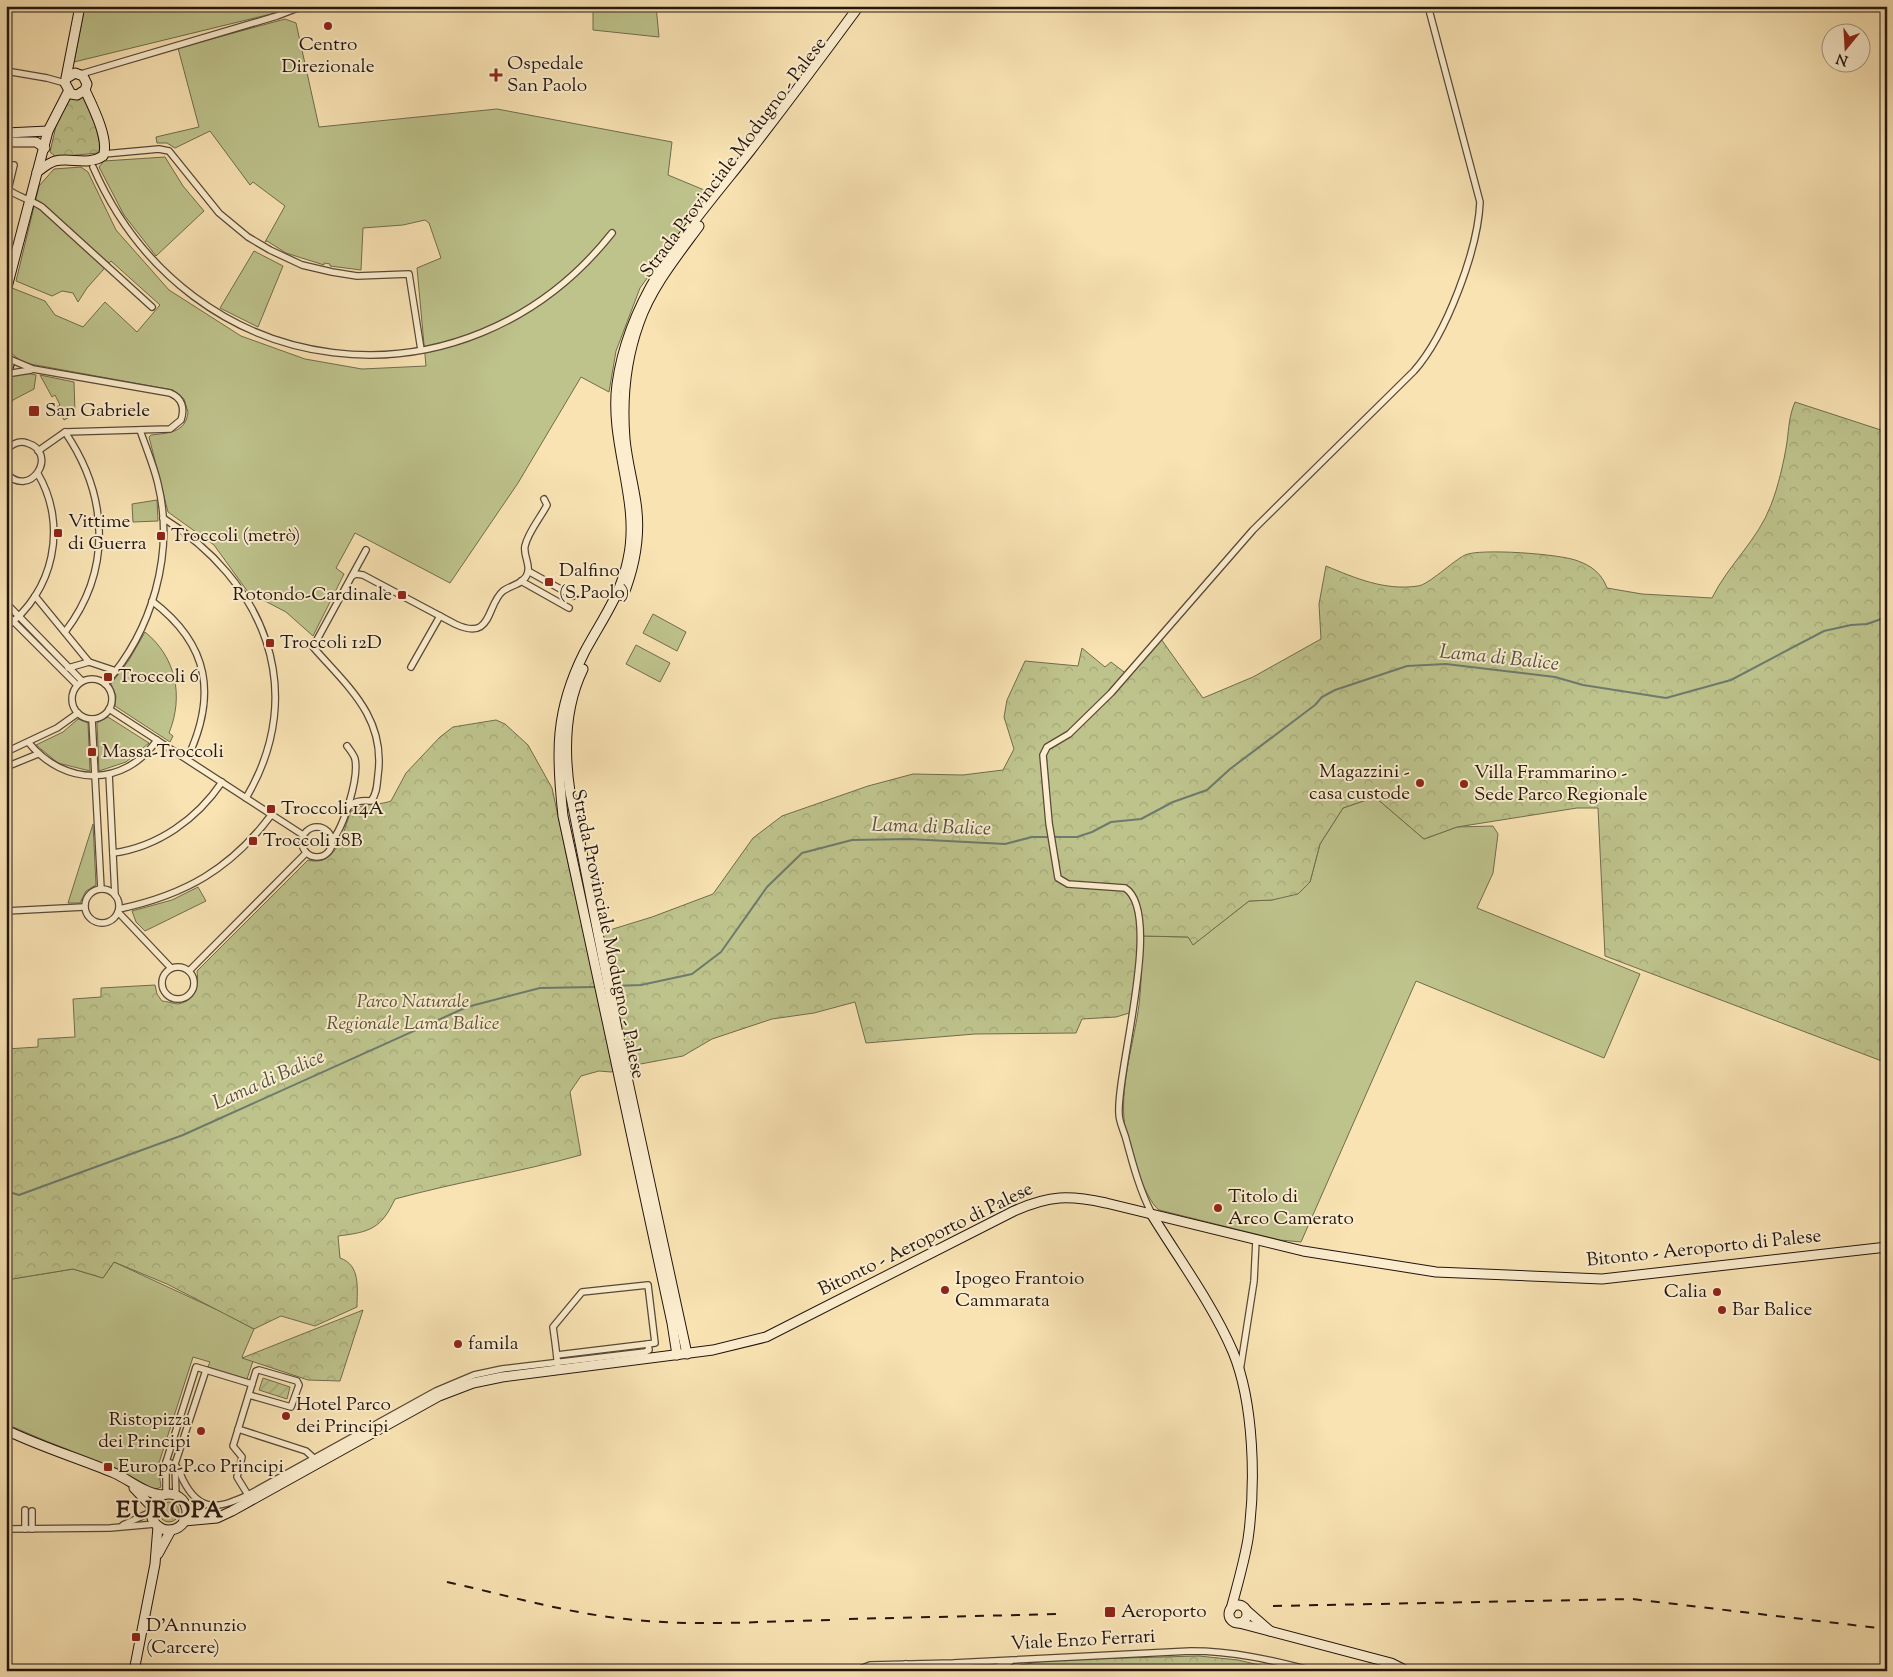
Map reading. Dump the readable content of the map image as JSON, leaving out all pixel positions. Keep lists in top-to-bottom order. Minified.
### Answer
{"streets":{"main road":["Strada Provinciale Modugno - Palese","Bitonto - Aeroporto di Palese"],"street":["Viale Enzo Ferrari"]},"crossings":[["Strada Provinciale Modugno - Palese","Bitonto - Aeroporto di Palese"]],"districts":["EUROPA"],"water":["Lama di Balice"],"parks":["Parco Naturale Regionale Lama Balice"],"places":{"other":["Centro Direzionale","Magazzini - casa custode","Villa Frammarino - Sede Parco Regionale","Titolo di Arco Camerato","Ipogeo Frantoio Cammarata","Calia","Bar Balice","famila","Hotel Parco dei Principi","Ristopizza dei Principi"],"health":["Ospedale San Paolo"],"transit":["San Gabriele","Vittime di Guerra","Troccoli (metrò)","Dalfino (S.Paolo)","Rotondo-Cardinale","Troccoli 12D","Troccoli 6","Massa-Troccoli","Troccoli 14A","Troccoli 18B","Europa-P.co Principi","Aeroporto","D'Annunzio (Carcere)"]},"north":"bottom"}
